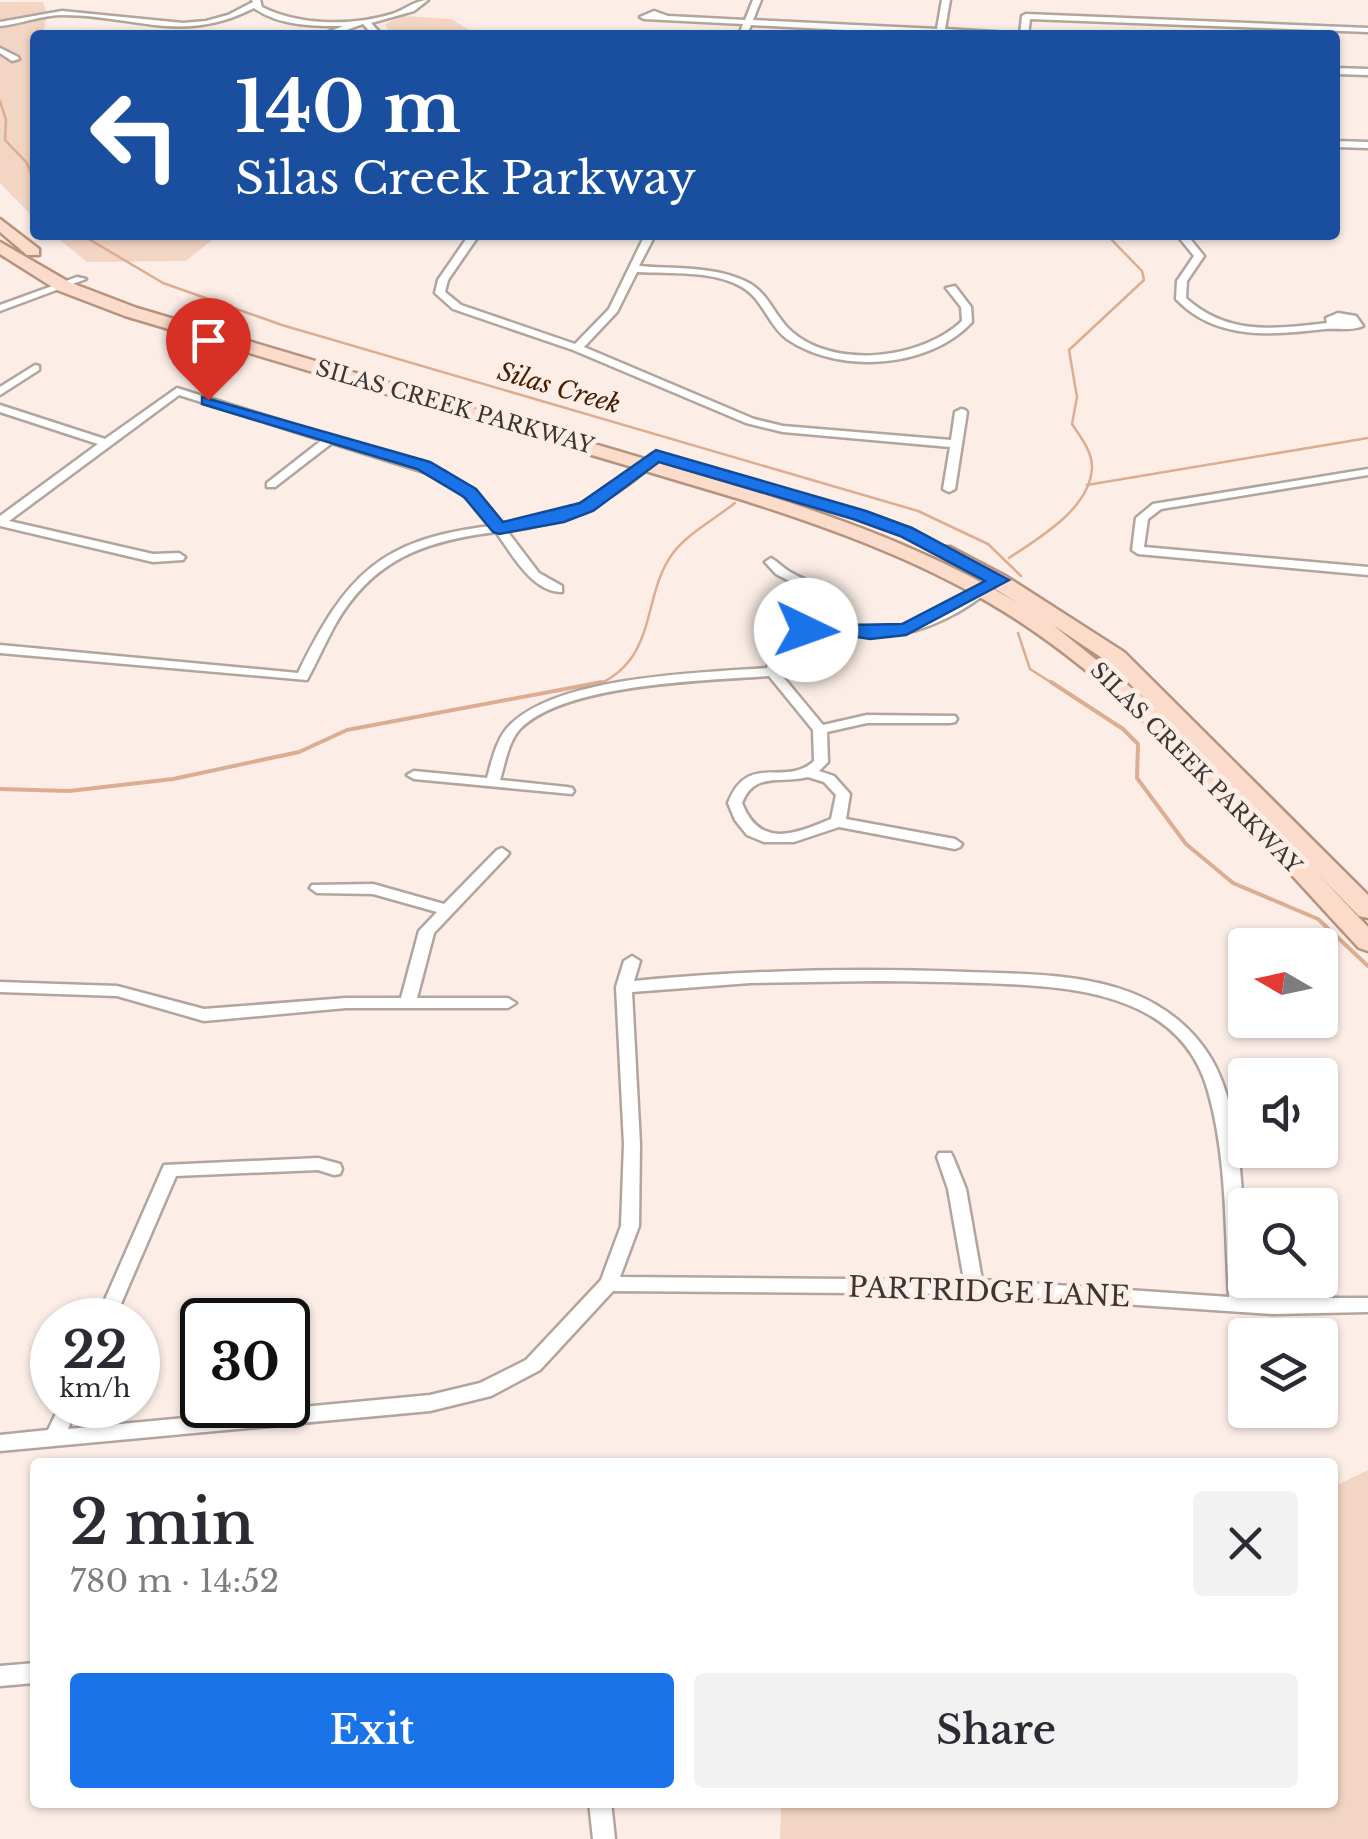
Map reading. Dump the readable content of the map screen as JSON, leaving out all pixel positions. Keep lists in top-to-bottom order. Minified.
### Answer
{"streets":{"main road":["SILAS CREEK PARKWAY"],"street":["PARTRIDGE LANE"]},"water":["Silas Creek"],"north":"left","page":{"turn":["140 m","Silas Creek Parkway"],"speed":"22 km/h","limit":"30","heading":["2 min","780 m · 14:52"],"buttons":["Exit","Share"]}}
